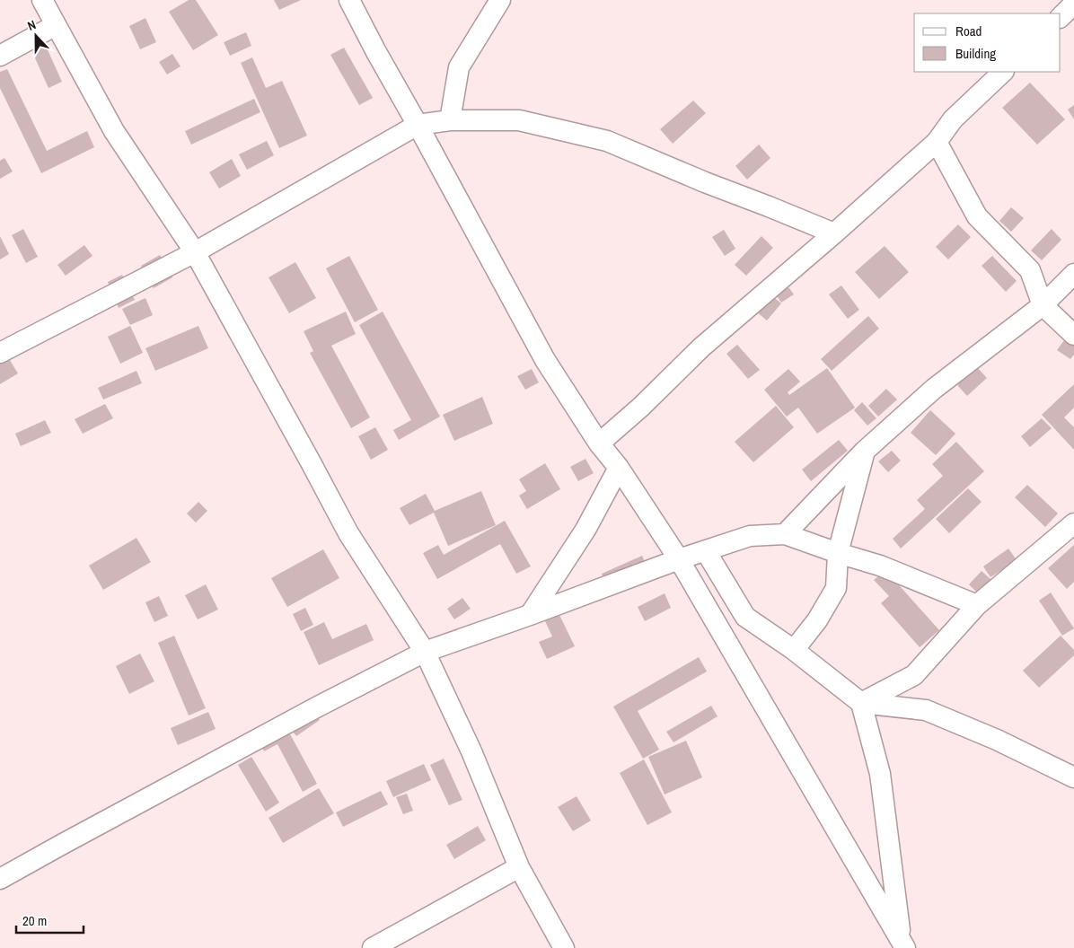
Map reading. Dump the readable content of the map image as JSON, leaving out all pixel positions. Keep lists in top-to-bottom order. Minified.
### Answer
{"legend":["Road","Building"],"scale_bar":"20 m","north":"top"}
